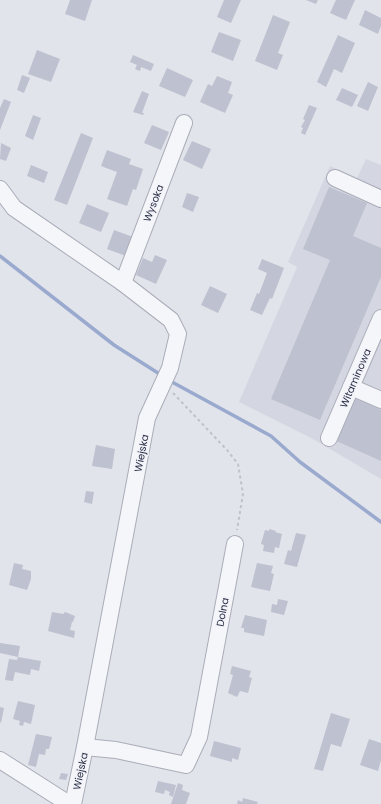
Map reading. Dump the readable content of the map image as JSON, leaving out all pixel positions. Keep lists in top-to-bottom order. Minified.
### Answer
{"streets":{"street":["Wysoka","Witaminowa","Wiejska","Dolna"]},"crossings":[["Wysoka","Wiejska"],["Wiejska","Dolna"]]}
